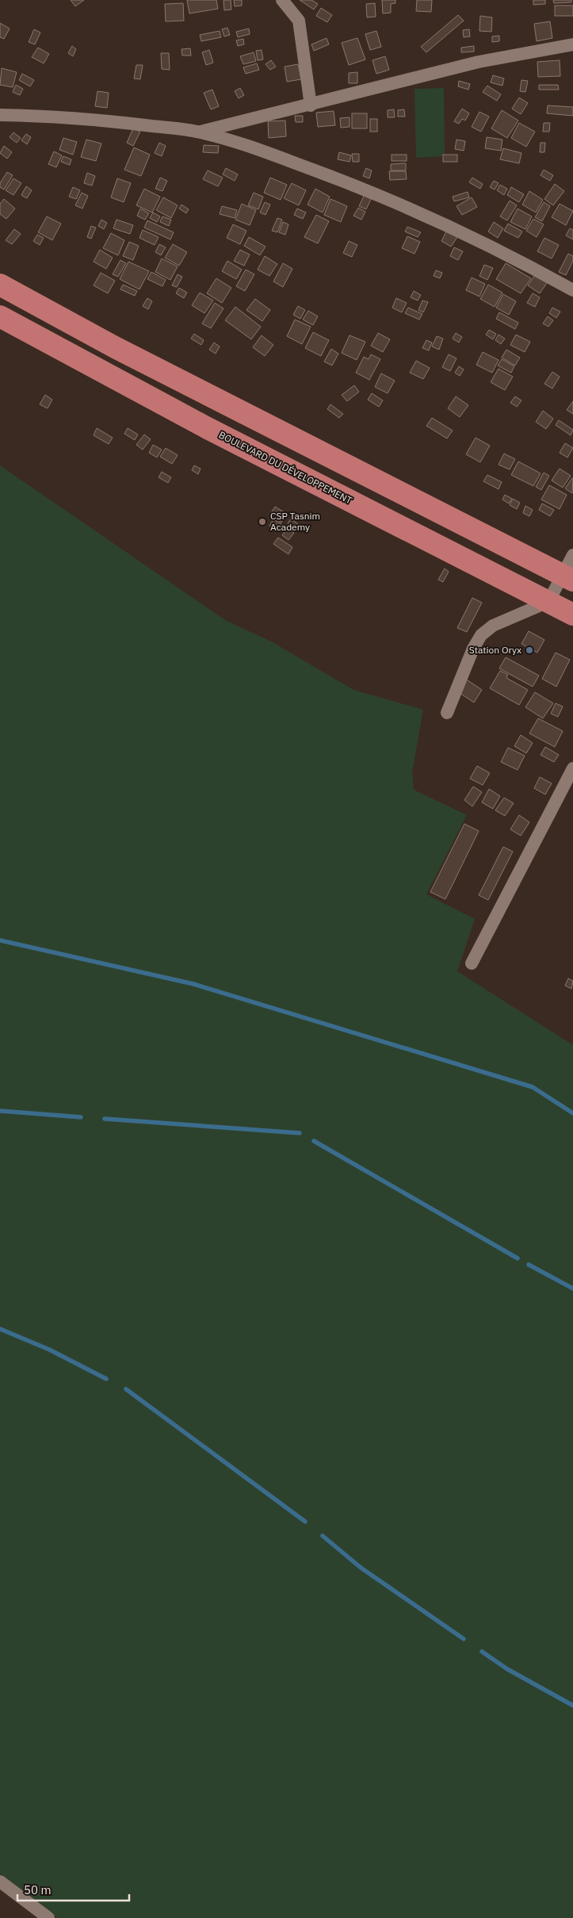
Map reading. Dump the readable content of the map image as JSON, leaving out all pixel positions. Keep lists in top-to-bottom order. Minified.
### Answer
{"streets":{"highway":["BOULEVARD DU DÉVELOPPEMENT"]},"places":["CSP Tasnim Academy","Station Oryx"],"scale_bar":"50 m"}
